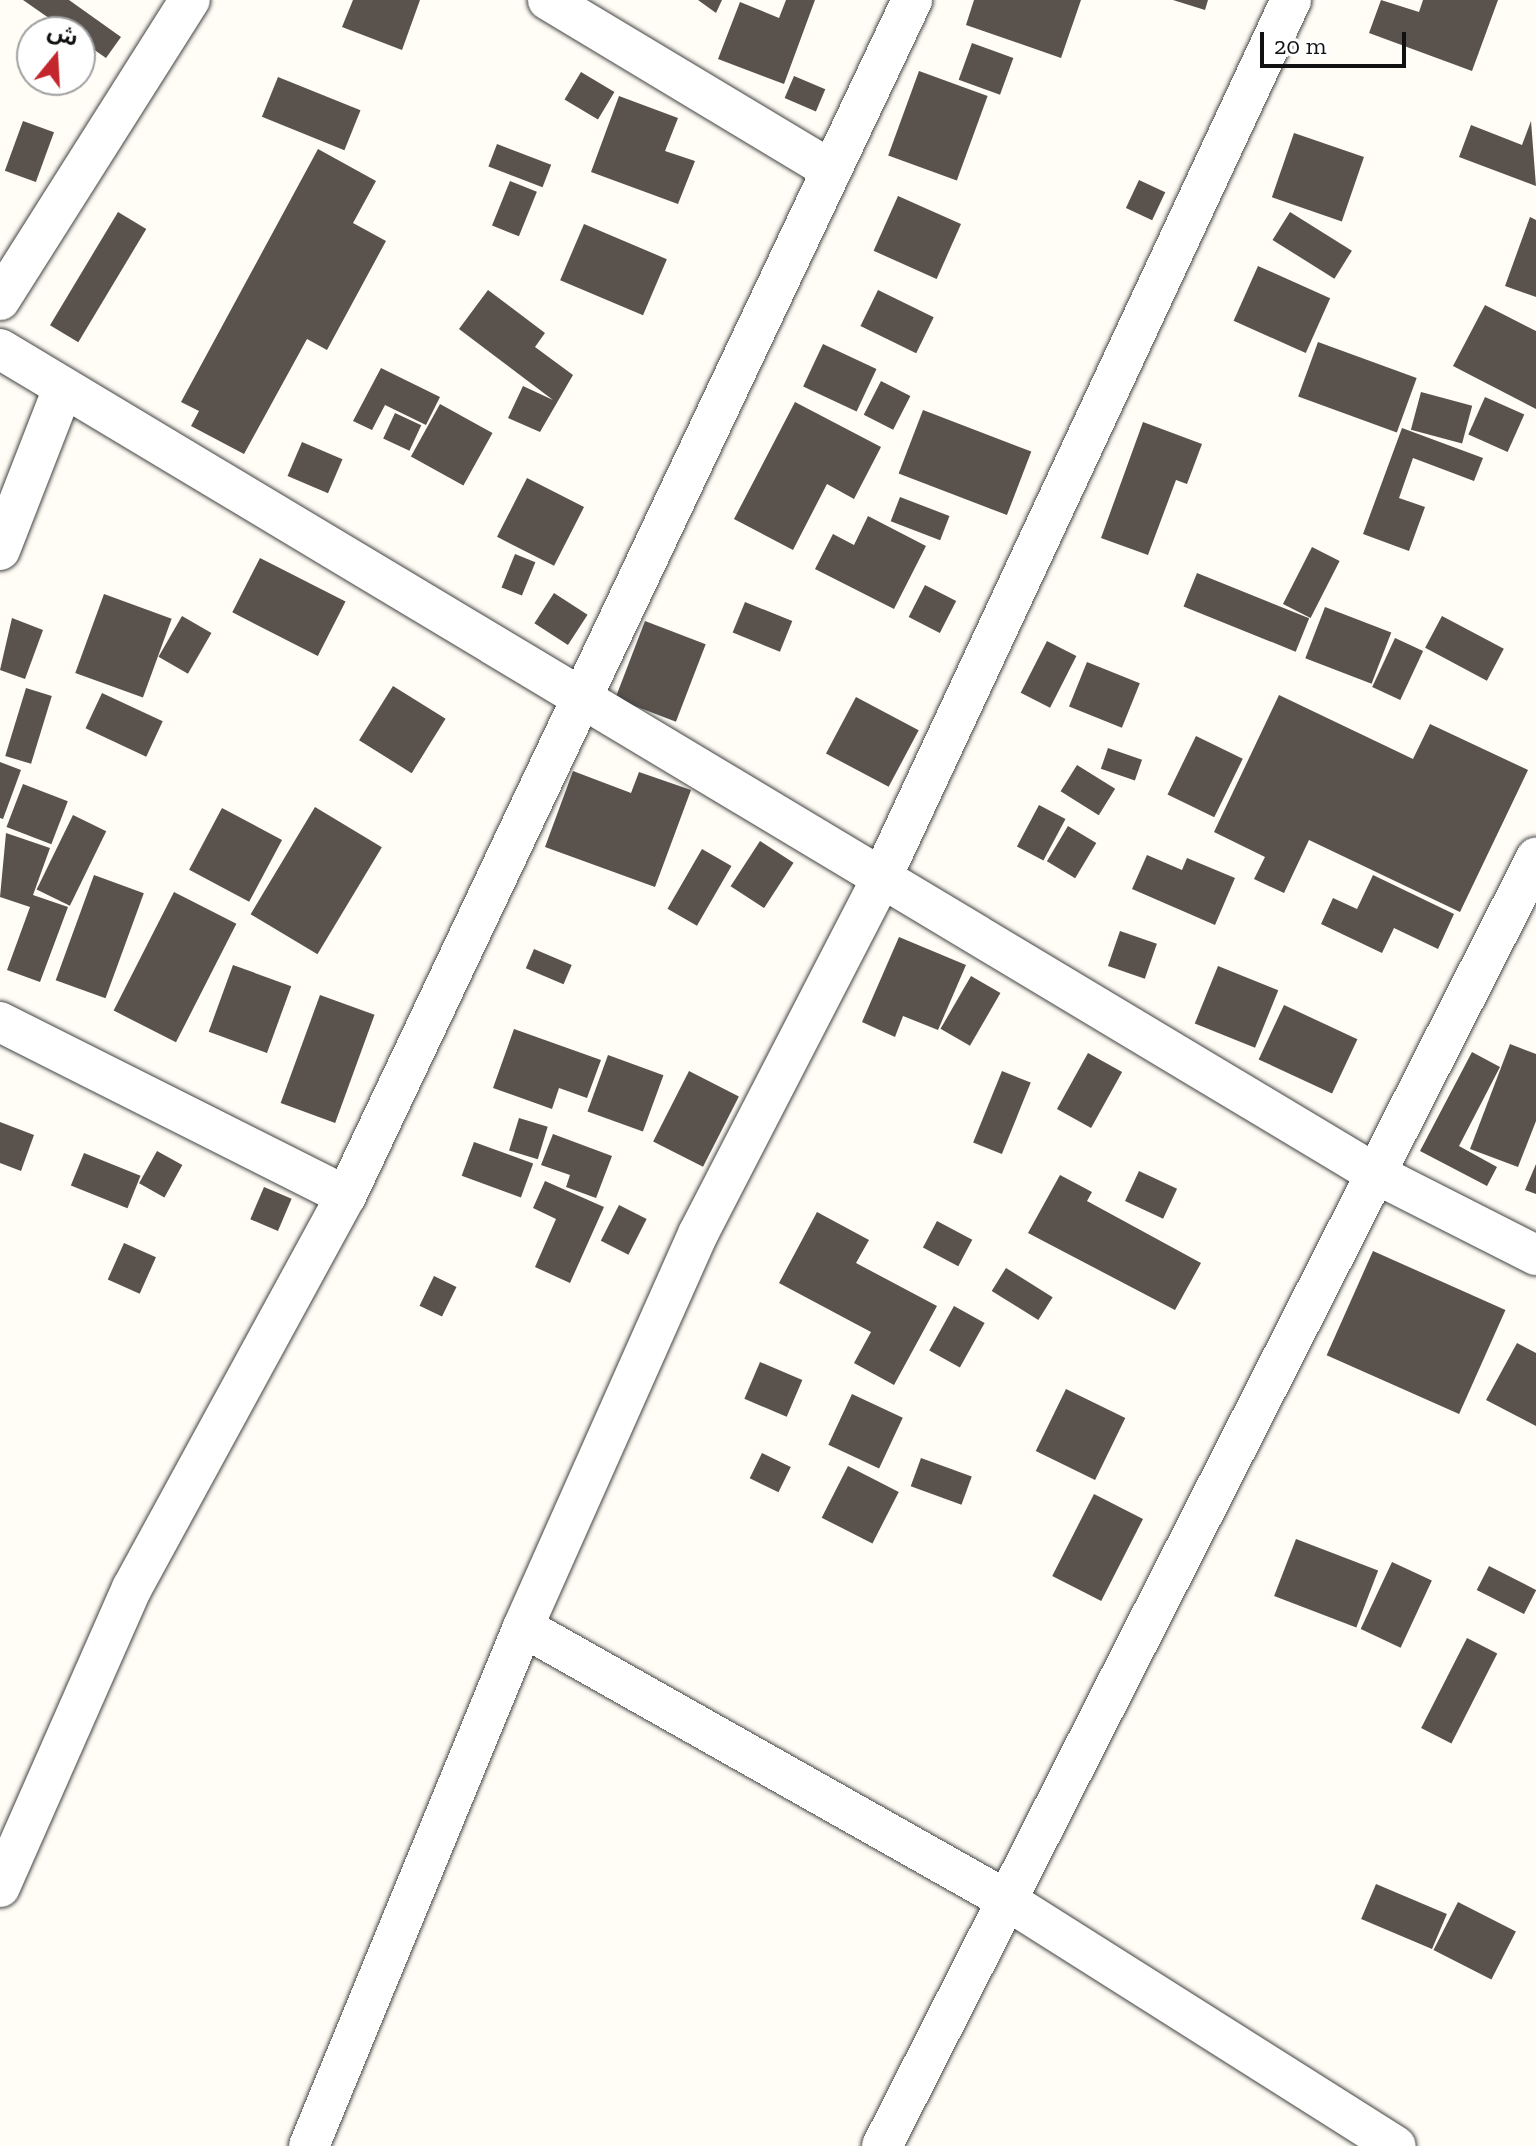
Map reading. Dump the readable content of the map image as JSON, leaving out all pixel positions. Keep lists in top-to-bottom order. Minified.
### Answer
{"scale_bar":"20 m","north":"top"}
